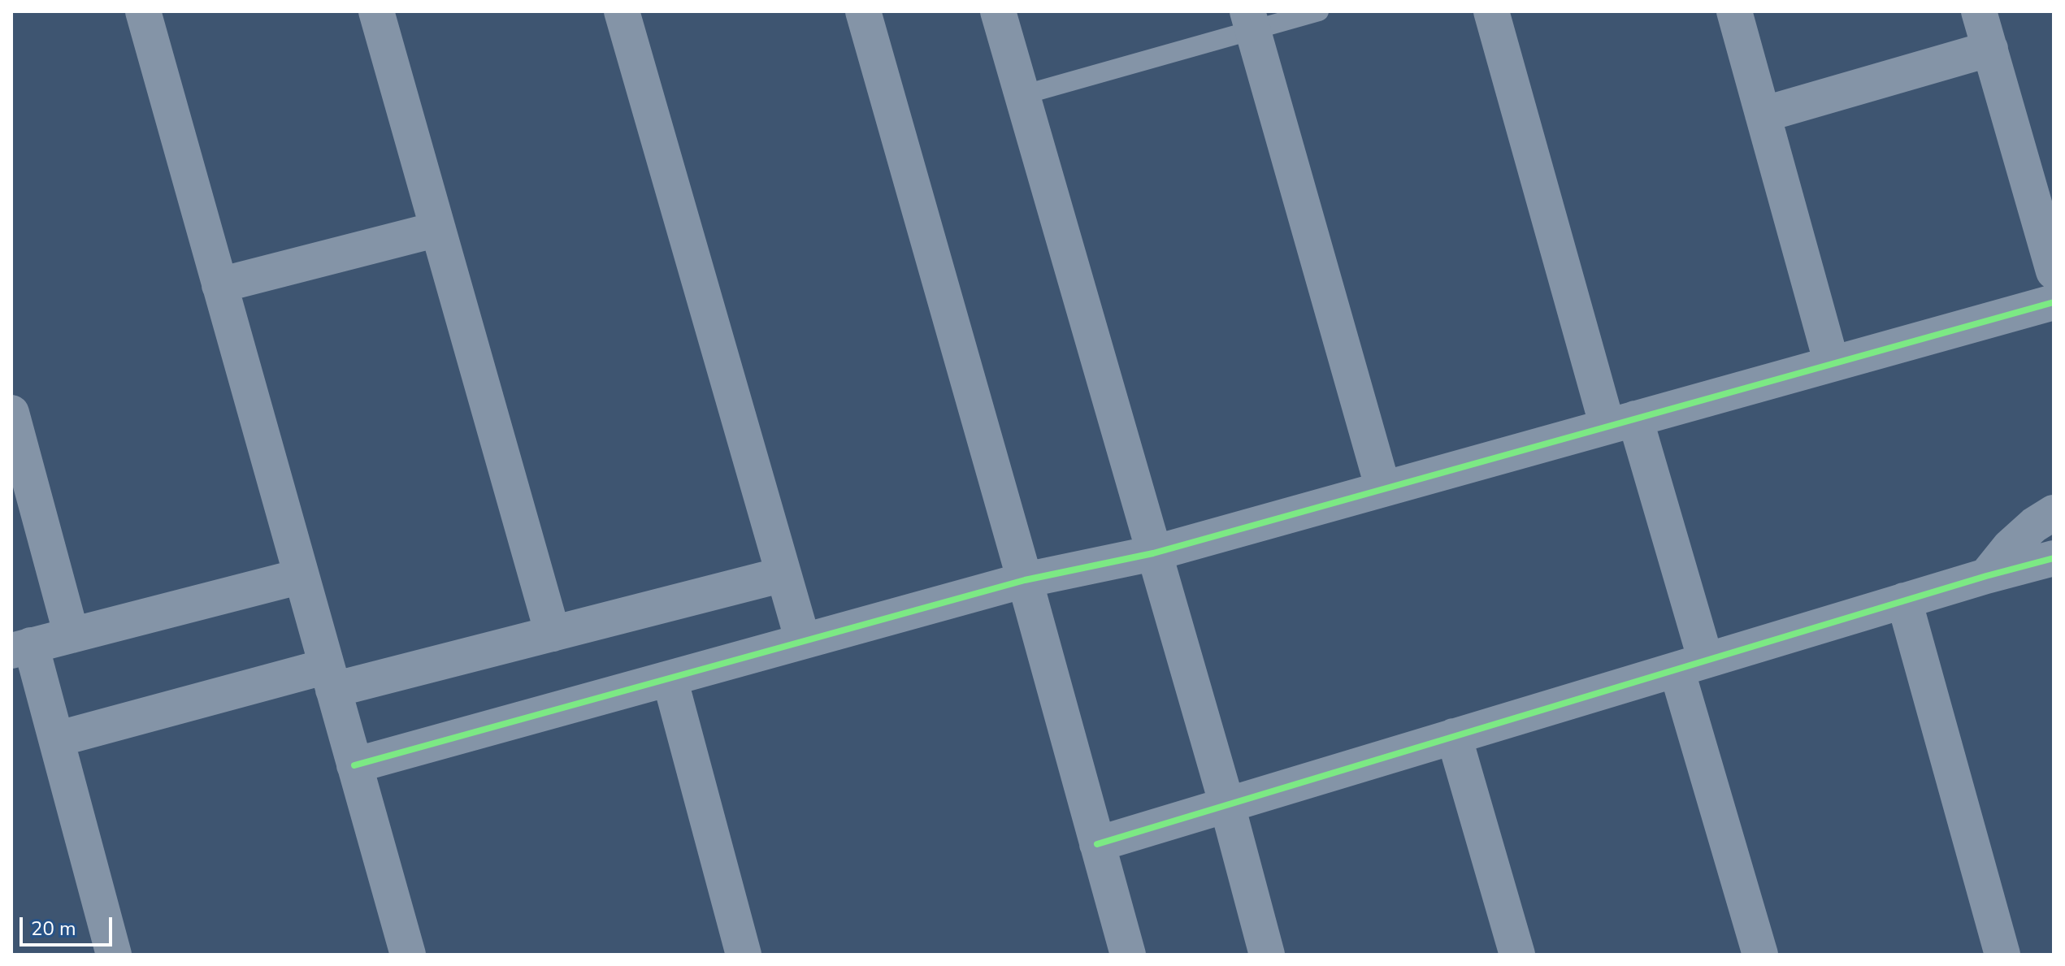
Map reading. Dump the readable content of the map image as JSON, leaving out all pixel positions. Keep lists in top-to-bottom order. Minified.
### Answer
{"scale_bar":"20 m"}
